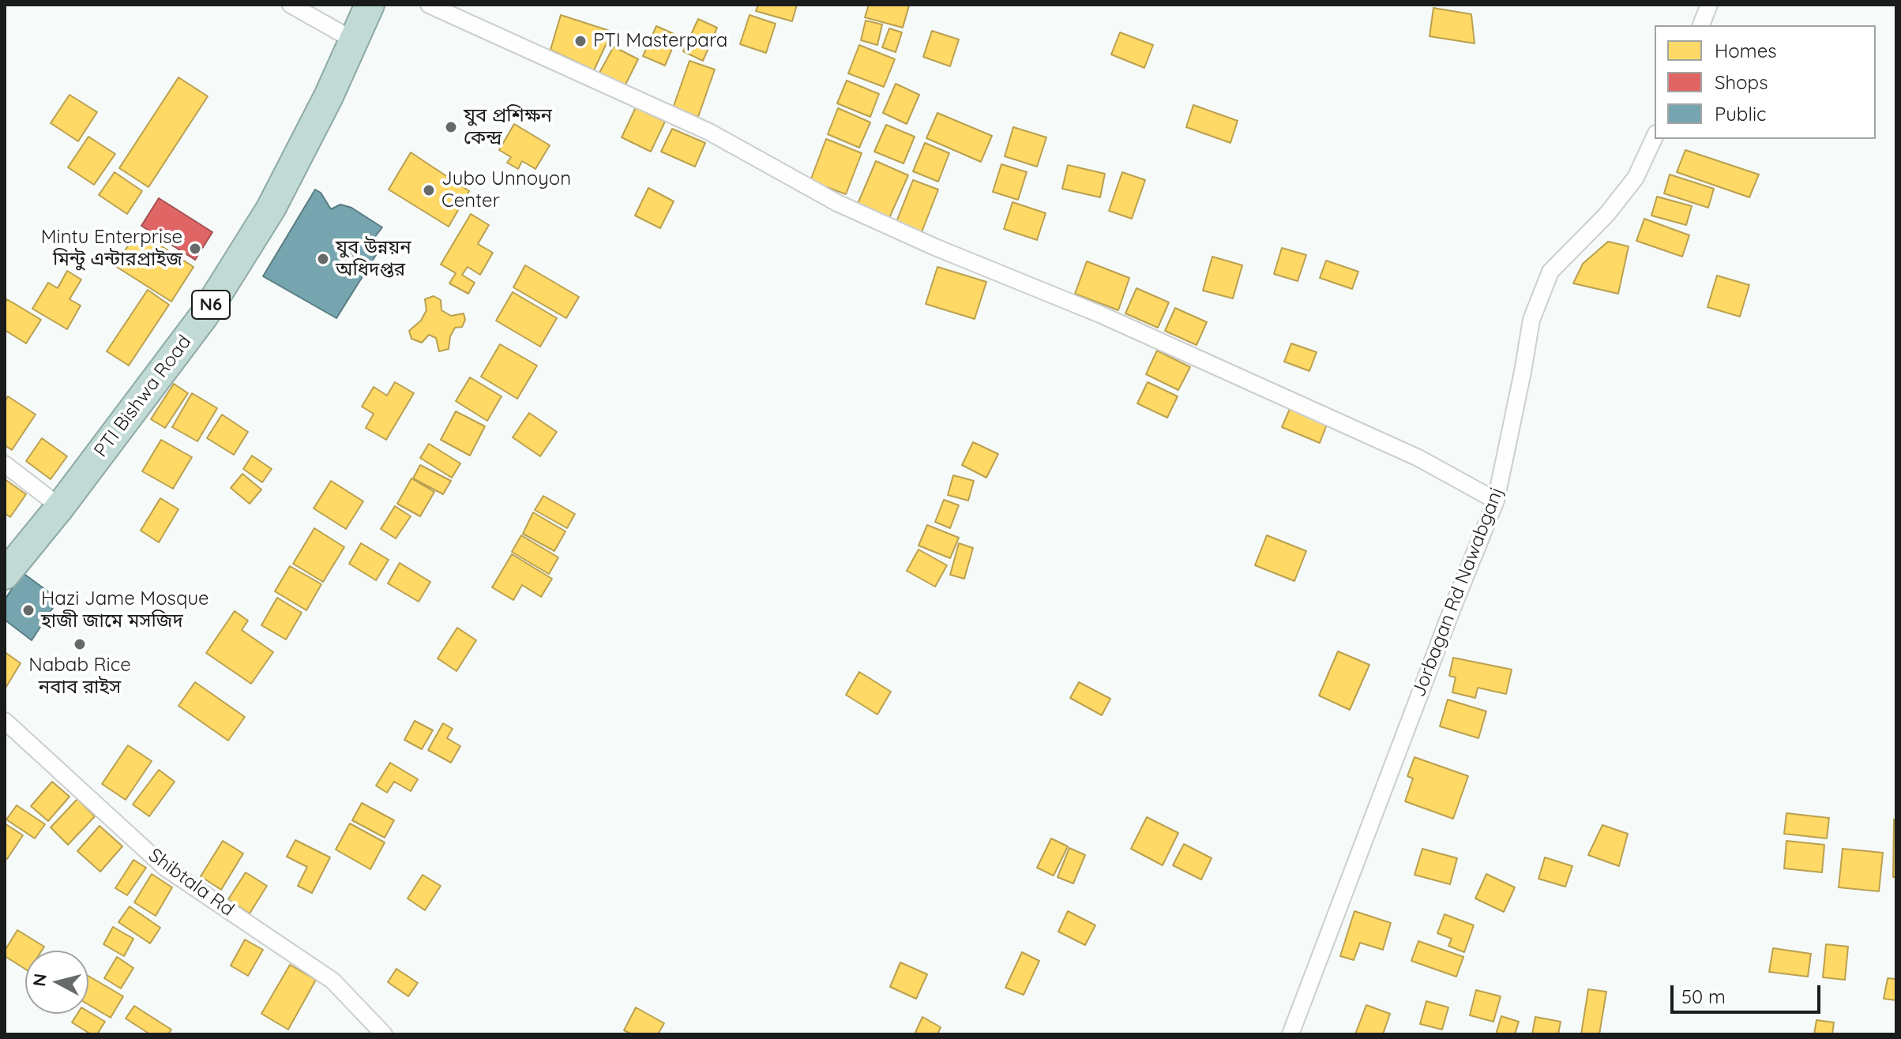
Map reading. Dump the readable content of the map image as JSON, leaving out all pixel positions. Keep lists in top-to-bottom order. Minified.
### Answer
{"streets":{"highway":["N6","PTI Bishwa Road"],"street":["Jorbagan Rd Nawabganj","Shibtala Rd"]},"places":["PTI Masterpara","যুব প্রশিক্ষন কেন্দ্র","Jubo Unnoyon Center","Mintu Enterprise মিন্টু এন্টারপ্রাইজ","যুব উন্নয়ন অধিদপ্তর","Hazi Jame Mosque হাজী জামে মসজিদ","Nabab Rice নবাব রাইস"],"legend":["Homes","Shops","Public"],"scale_bar":"50 m","north":"left"}
